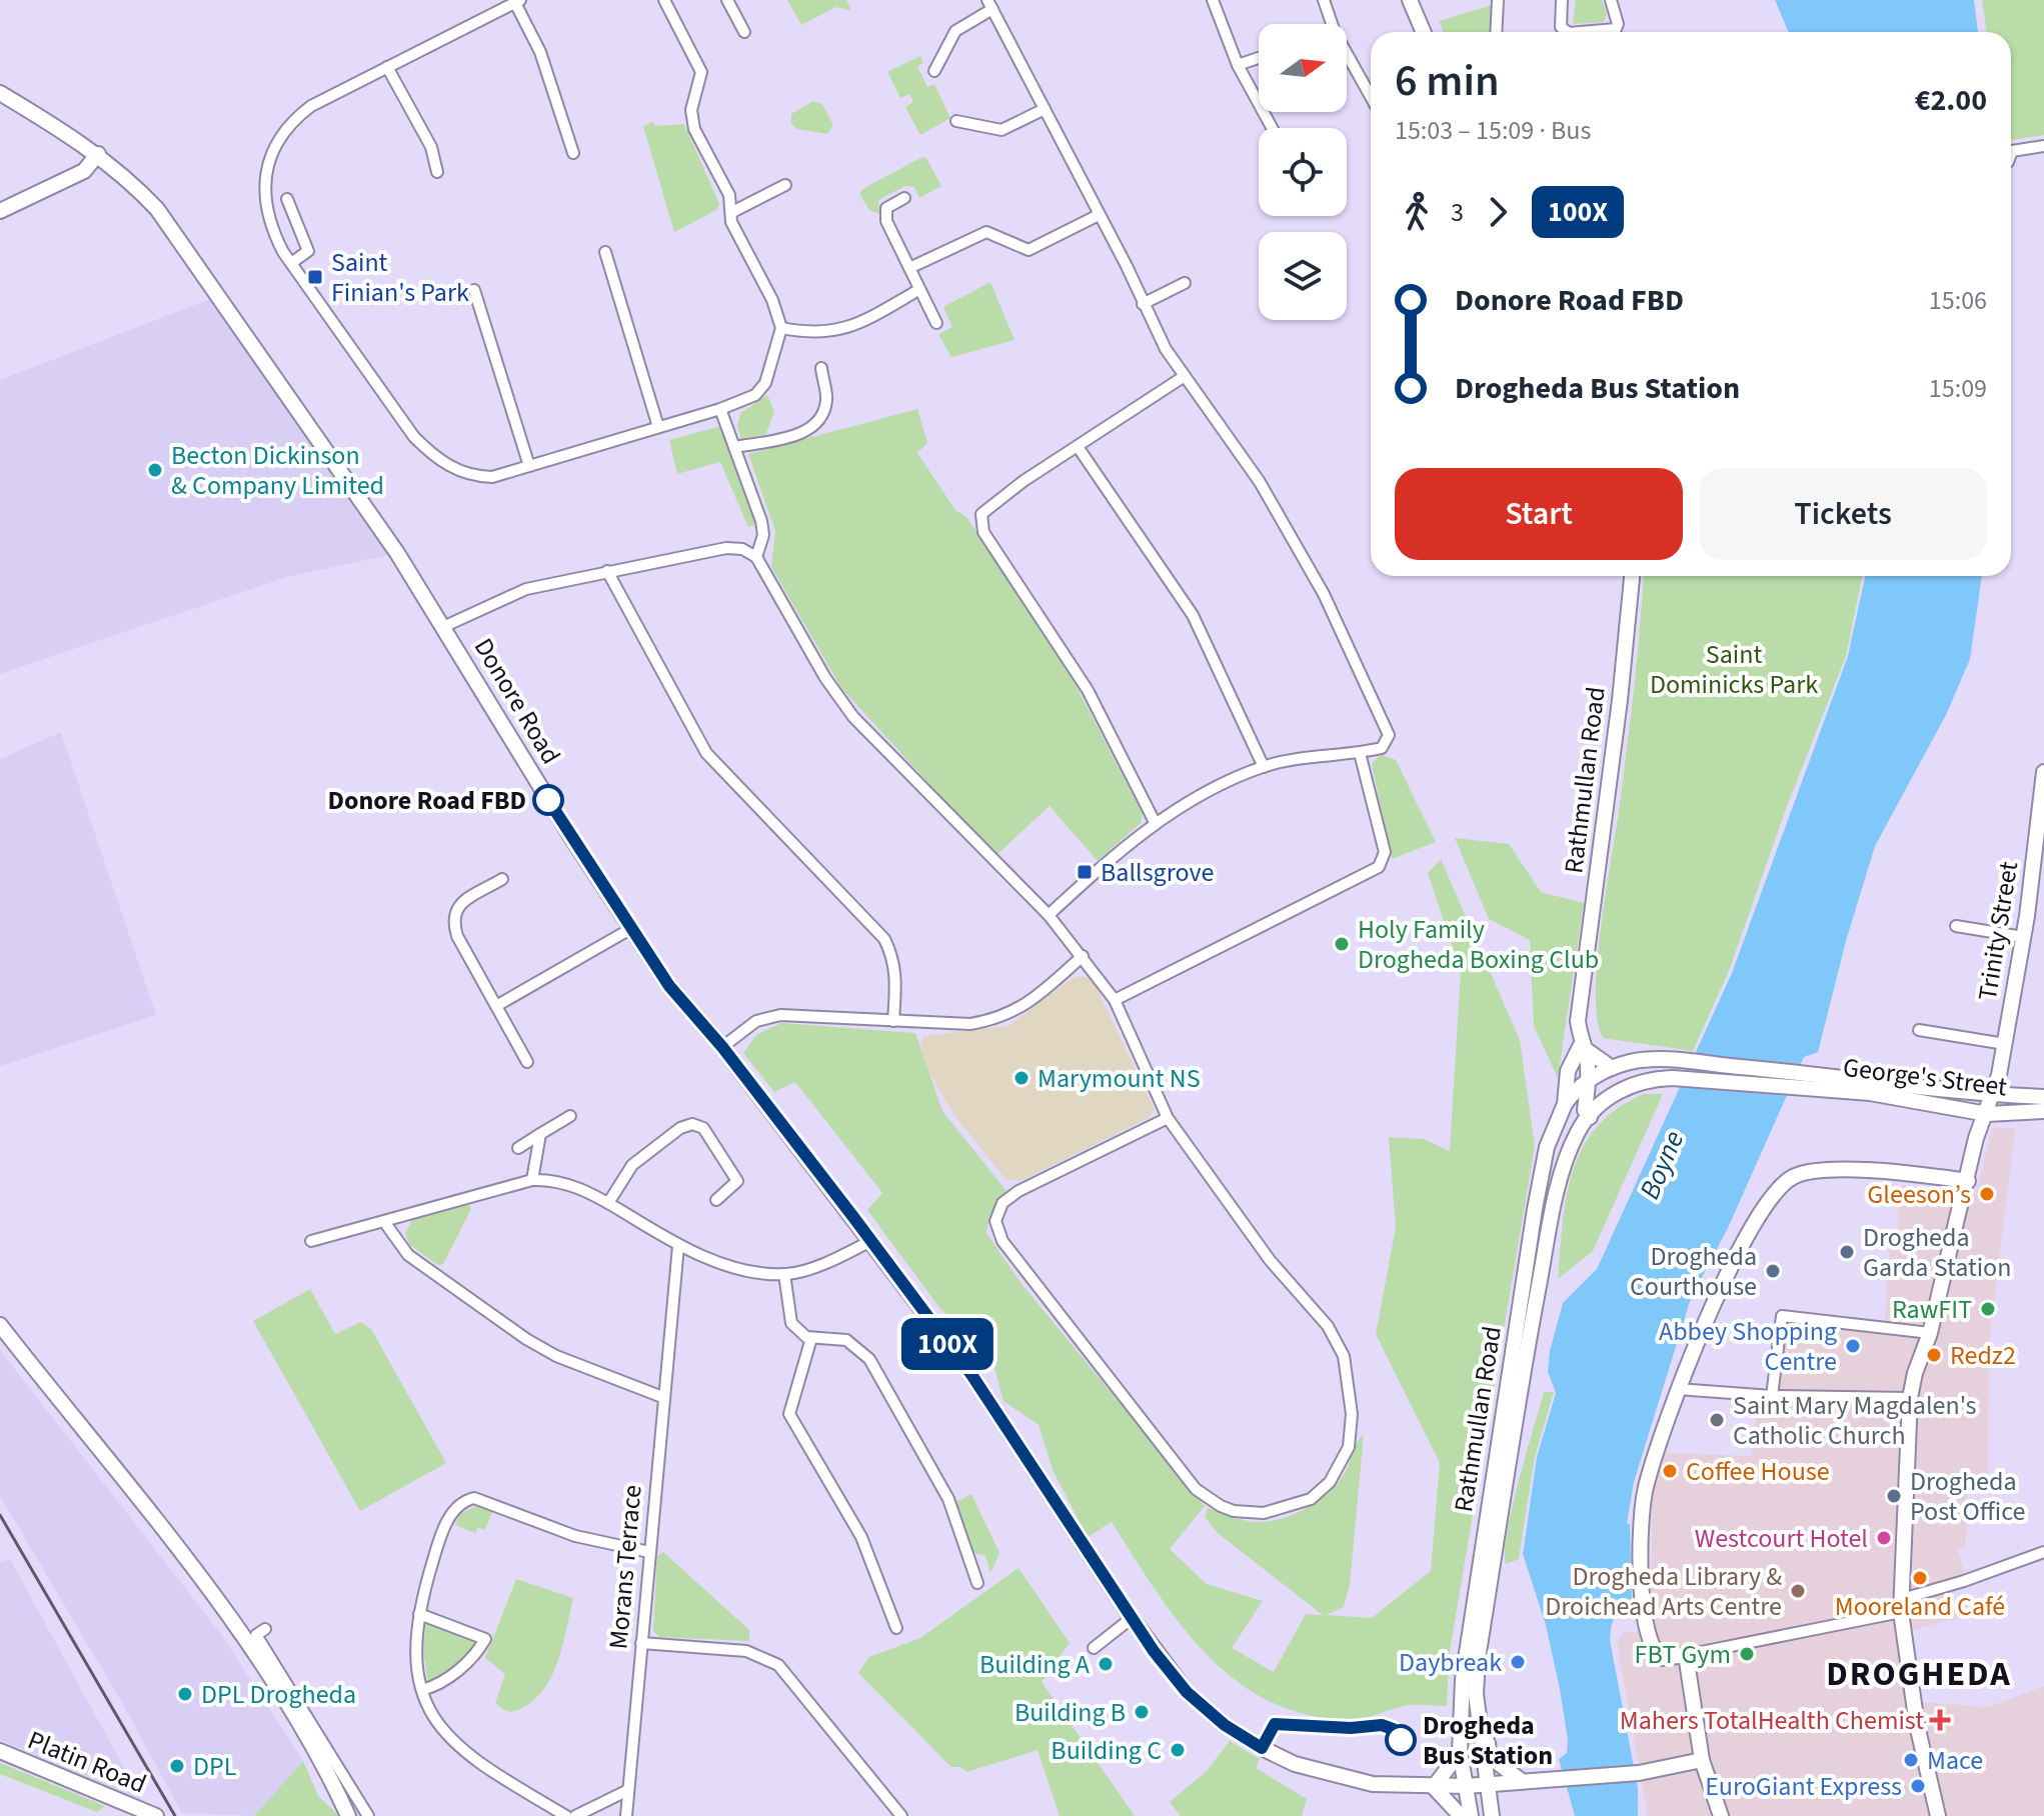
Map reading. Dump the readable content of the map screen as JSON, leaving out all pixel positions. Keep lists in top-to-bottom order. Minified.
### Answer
{"streets":{"street":["Donore Road","Rathmullan Road","Trinity Street","George's Street","Morans Terrace","Platin Road"]},"crossings":[["Donore Road","Rathmullan Road"],["Trinity Street","George's Street"]],"districts":["DROGHEDA"],"water":["Boyne"],"parks":["Saint Dominicks Park"],"places":{"transit":["Saint Finian's Park","Ballsgrove"],"other":["Becton Dickinson & Company Limited","Donore Road FBD","Holy Family Drogheda Boxing Club","Marymount NS","Gleeson’s","Drogheda Garda Station","Drogheda Courthouse","RawFIT","Abbey Shopping Centre","Redz2","Saint Mary Magdalen's Catholic Church","Coffee House","Drogheda Post Office","Westcourt Hotel","Mooreland Café","Drogheda Library & Droichead Arts Centre","FBT Gym","Daybreak","Building A","DPL Drogheda","Building B","Drogheda Bus Station","Building C","Mace","DPL","EuroGiant Express"],"health":["Mahers TotalHealth Chemist"]},"lines":["bus line 100X"],"north":"right","page":{"on_map":"100X","heading":["6 min","15:03 – 15:09 · Bus","€2.00"],"legs":["3","100X"],"list":[{"name":"Donore Road FBD","value":"15:06"},{"name":"Drogheda Bus Station","value":"15:09"}],"buttons":["Start","Tickets"]}}
